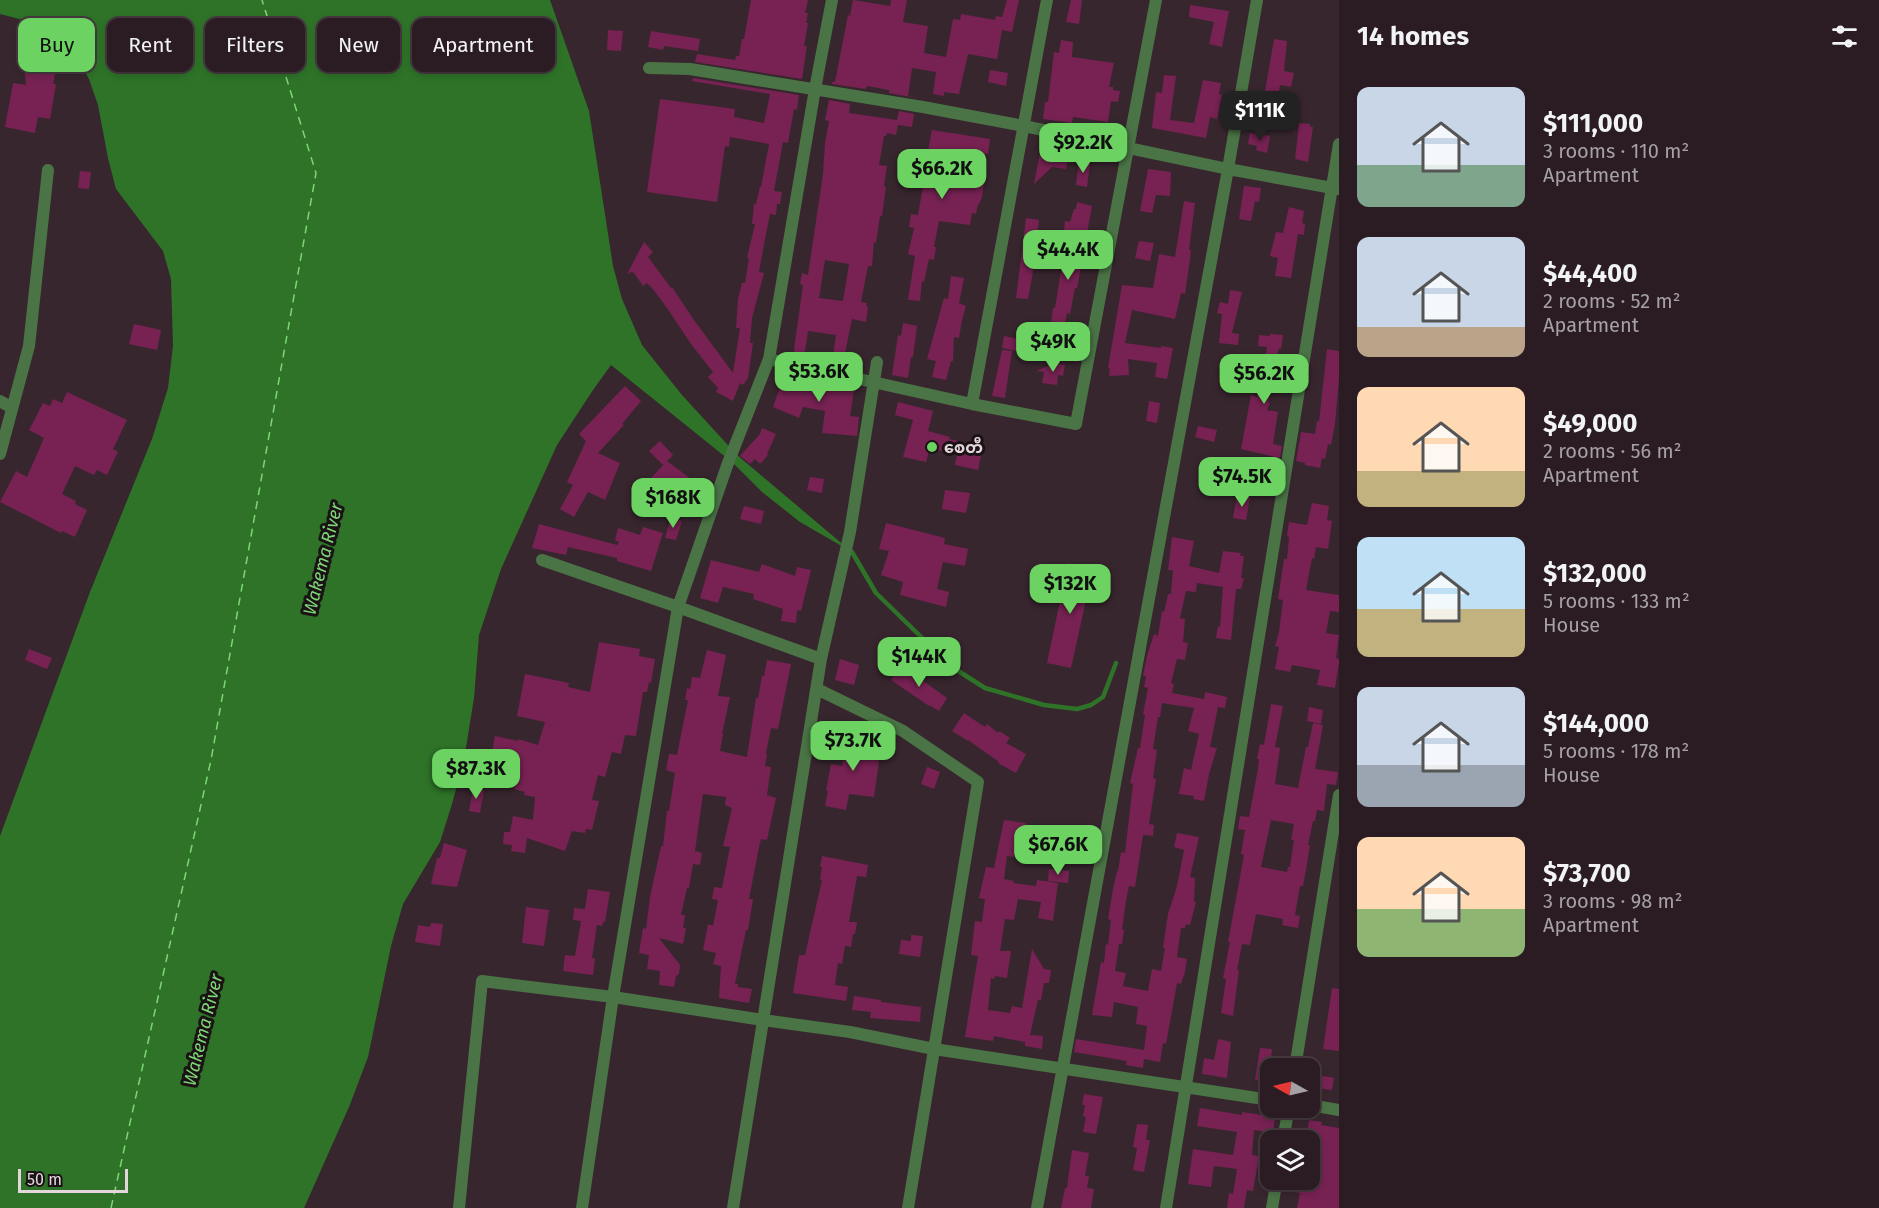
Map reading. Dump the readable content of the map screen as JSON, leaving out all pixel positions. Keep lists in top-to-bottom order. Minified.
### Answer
{"water":["Wakema River"],"places":["စေတီ"],"scale_bar":"50 m","north":"left","page":{"heading":"14 homes","chip":["Buy","Rent","Filters","New","Apartment"],"list":[{"name":"$111,000","note":"3 rooms · 110 m² · Apartment"},{"name":"$44,400","note":"2 rooms · 52 m² · Apartment"},{"name":"$49,000","note":"2 rooms · 56 m² · Apartment"},{"name":"$132,000","note":"5 rooms · 133 m² · House"},{"name":"$144,000","note":"5 rooms · 178 m² · House"},{"name":"$73,700","note":"3 rooms · 98 m² · Apartment"}],"price":["$111K","$92.2K","$66.2K","$44.4K","$49K","$53.6K","$56.2K","$74.5K","$168K","$132K","$144K","$73.7K","$87.3K","$67.6K"],"scale":"50 m"}}
